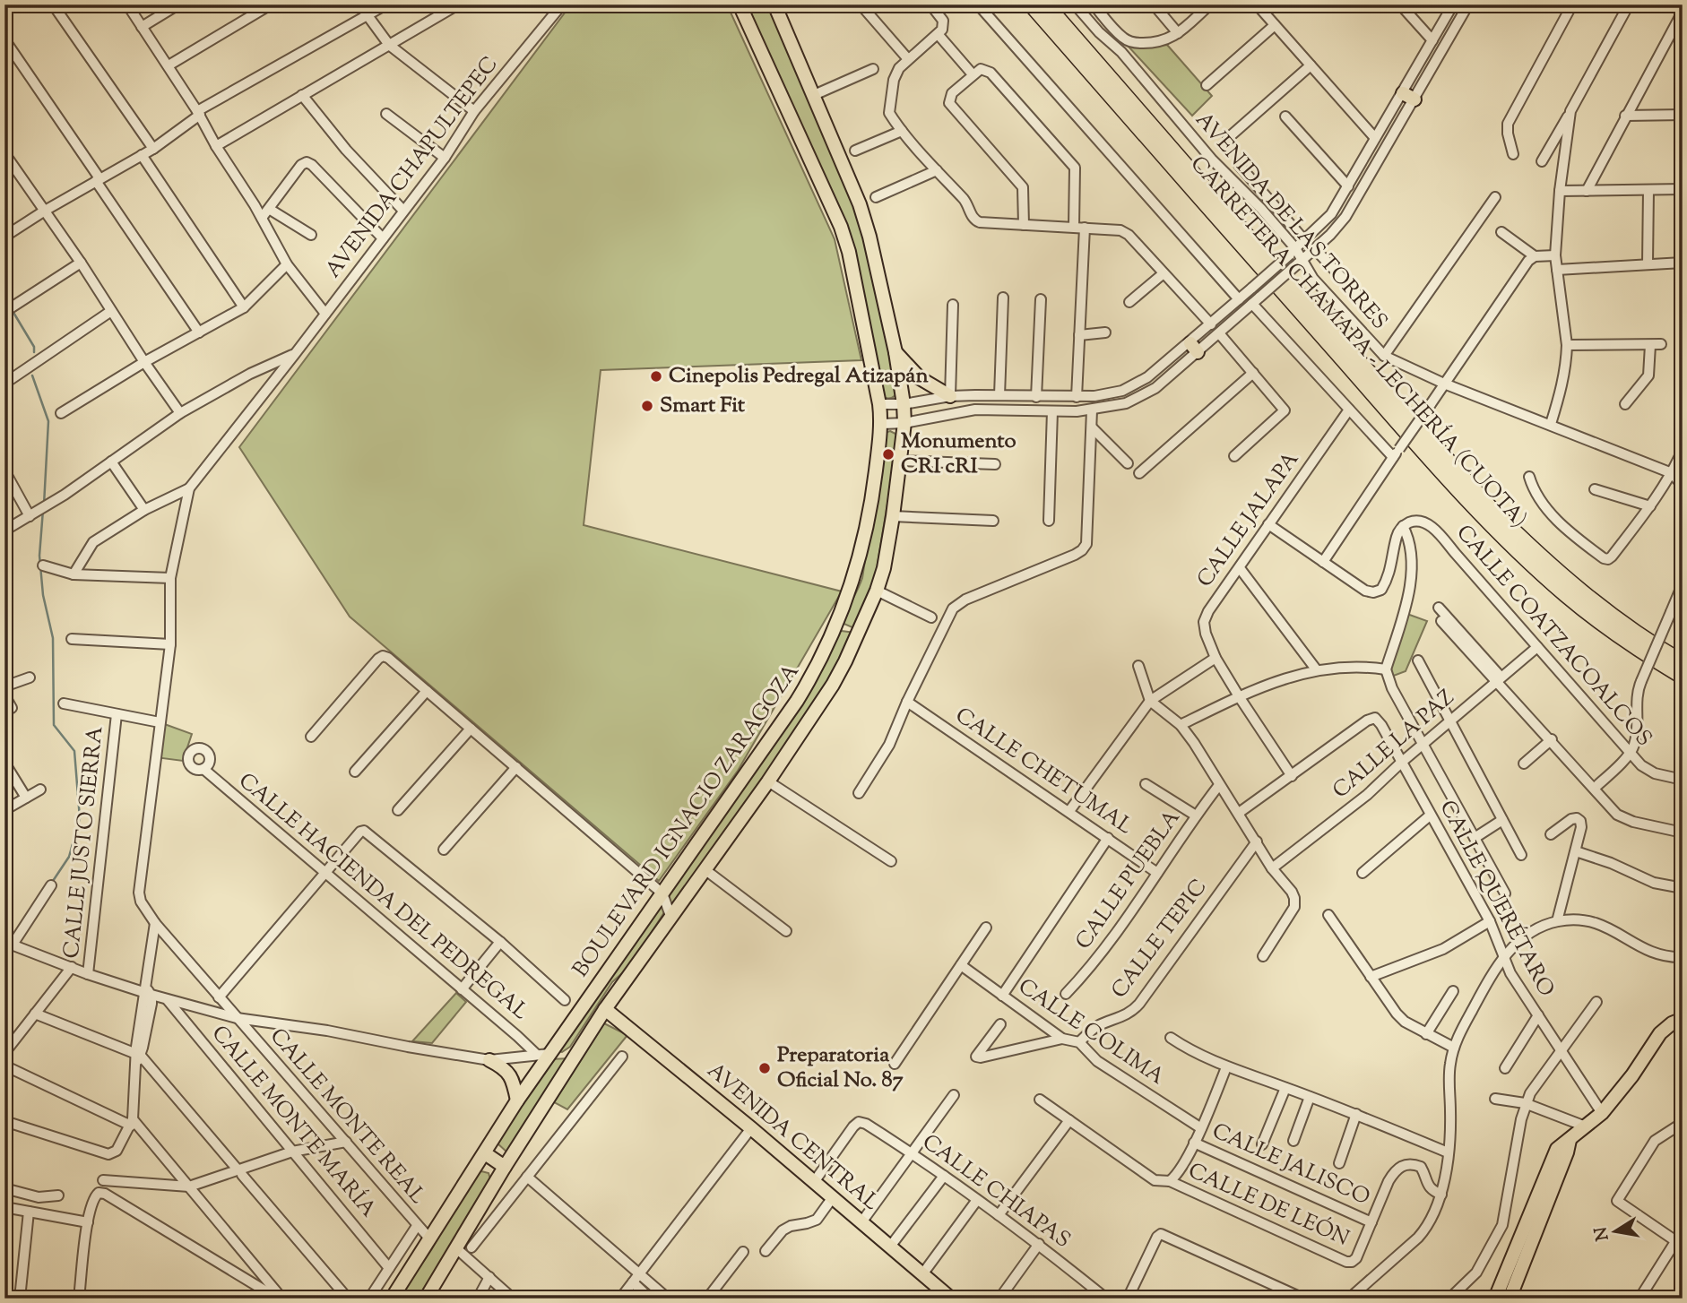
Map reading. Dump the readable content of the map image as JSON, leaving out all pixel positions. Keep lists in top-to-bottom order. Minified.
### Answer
{"streets":{"highway":["CARRETERA CHAMAPA - LECHERÍA (CUOTA)"],"main road":["BOULEVARD IGNACIO ZARAGOZA","AVENIDA CENTRAL"],"street":["AVENIDA CHAPULTEPEC","AVENIDA DE LAS TORRES","CALLE JALAPA","CALLE COATZACOALCOS","CALLE LA PAZ","CALLE CHETUMAL","CALLE JUSTO SIERRA","CALLE PUEBLA","CALLE HACIENDA DEL PEDREGAL","CALLE QUERÉTARO","CALLE TEPIC","CALLE COLIMA","CALLE MONTE REAL","CALLE MONTE MARÍA","CALLE JALISCO","CALLE CHIAPAS","CALLE DE LEÓN"]},"crossings":[["AVENIDA CHAPULTEPEC","CALLE MONTE REAL"],["CALLE COATZACOALCOS","CALLE LA PAZ"],["CALLE LA PAZ","CALLE QUERÉTARO"],["CALLE CHETUMAL","CALLE PUEBLA"],["BOULEVARD IGNACIO ZARAGOZA","CALLE HACIENDA DEL PEDREGAL"],["BOULEVARD IGNACIO ZARAGOZA","CALLE MONTE REAL"],["BOULEVARD IGNACIO ZARAGOZA","AVENIDA CENTRAL"],["CALLE TEPIC","CALLE COLIMA"],["AVENIDA CENTRAL","CALLE CHIAPAS"],["CALLE JALISCO","CALLE DE LEÓN"]],"places":["Cinepolis Pedregal Atizapán","Smart Fit","Monumento CRI cRI","Preparatoria Oficial No. 87"],"north":"left"}
